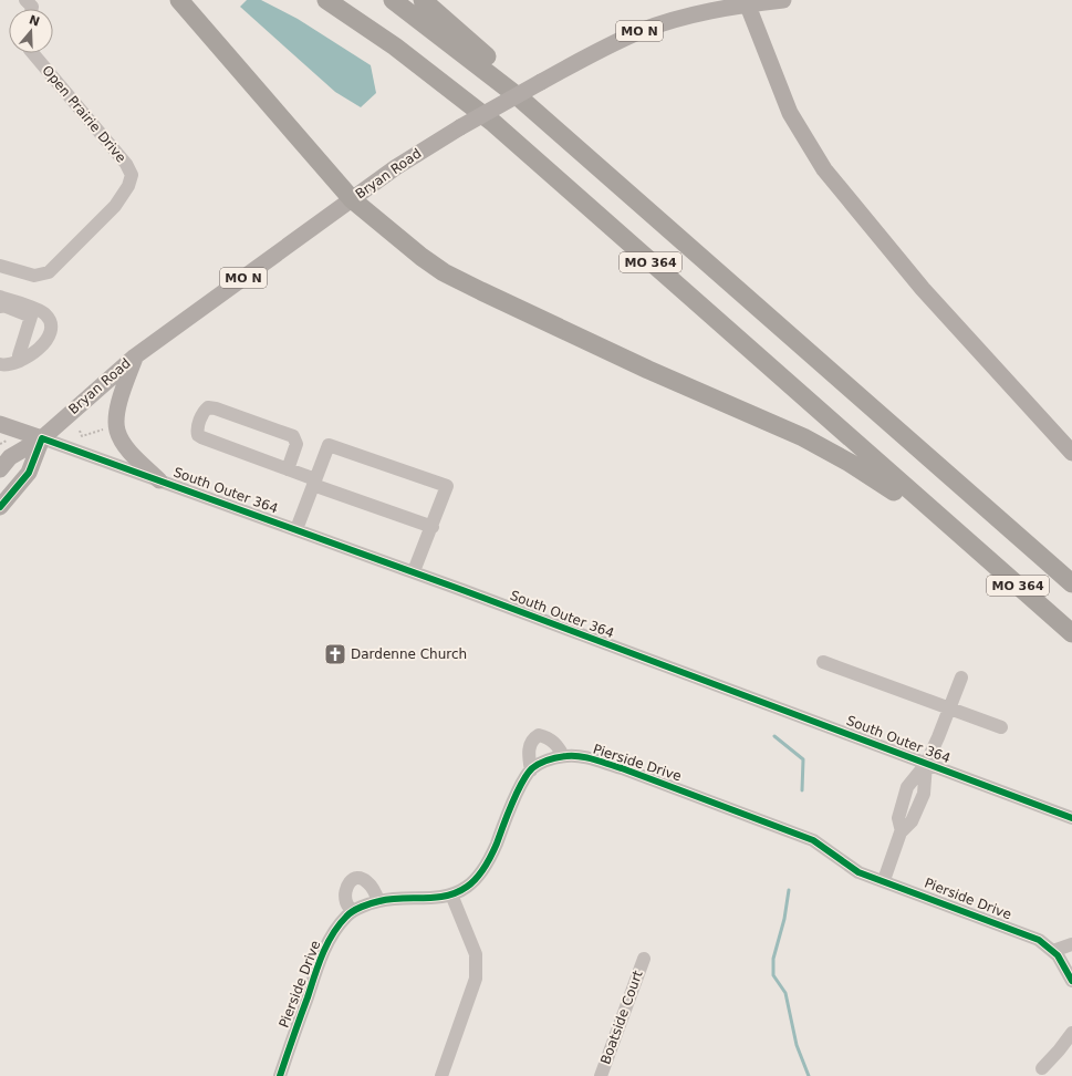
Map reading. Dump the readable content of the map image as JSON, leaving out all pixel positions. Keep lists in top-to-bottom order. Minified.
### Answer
{"streets":{"highway":["MO 364"],"main road":["MO N","Bryan Road"],"street":["Open Prairie Drive","South Outer 364","Pierside Drive","Boatside Court"]},"crossings":[["Bryan Road","South Outer 364"]],"places":{"church":["Dardenne Church"]},"north":"top"}
